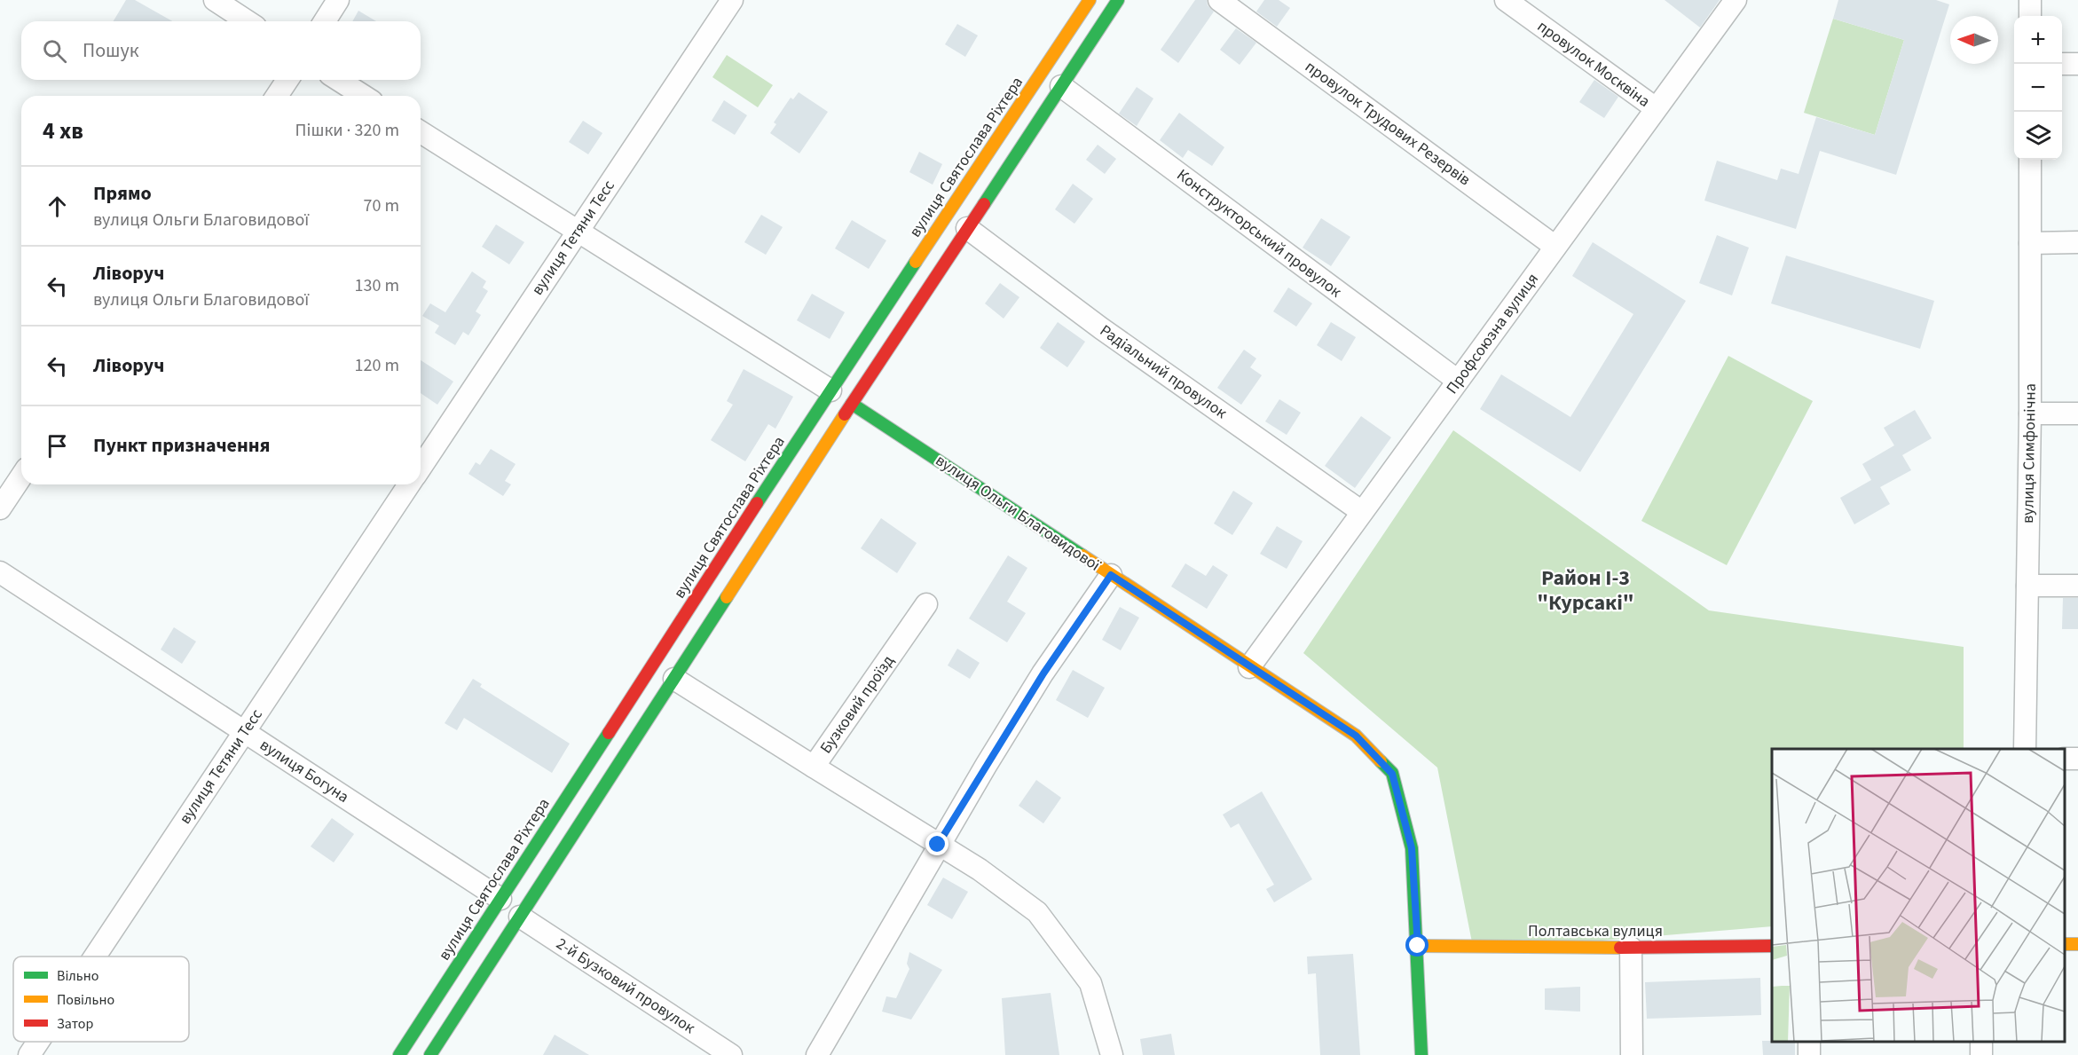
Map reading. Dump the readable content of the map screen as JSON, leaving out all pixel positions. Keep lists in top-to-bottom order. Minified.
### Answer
{"streets":{"main road":["вулиця Святослава Ріхтера","вулиця Ольги Благовидової","Полтавська вулиця"],"street":["провулок Москвіна","провулок Трудових Резервів","Конструкторський провулок","вулиця Тетяни Тесс","Профсоюзна вулиця","Радіальний провулок","вулиця Симфонічна","Бузковий проїзд","вулиця Богуна","2-й Бузковий провулок"]},"crossings":[["провулок Москвіна","Профсоюзна вулиця"],["провулок Трудових Резервів","Профсоюзна вулиця"],["вулиця Святослава Ріхтера","вулиця Богуна"],["Конструкторський провулок","Профсоюзна вулиця"],["вулиця Тетяни Тесс","вулиця Богуна"],["Профсоюзна вулиця","Радіальний провулок"],["Профсоюзна вулиця","вулиця Ольги Благовидової"],["вулиця Ольги Благовидової","Полтавська вулиця"]],"districts":["Район І-3 \"Курсакі\""],"legend":["Вільно","Повільно","Затор"],"north":"left","page":{"map_buttons":["+","−"],"search":"Пошук","heading":["4 хв","Пішки · 320 m"],"list":[["Прямо","вулиця Ольги Благовидової","70 m"],["Ліворуч","вулиця Ольги Благовидової","130 m"],["Ліворуч","120 m"],"Пункт призначення"]}}
